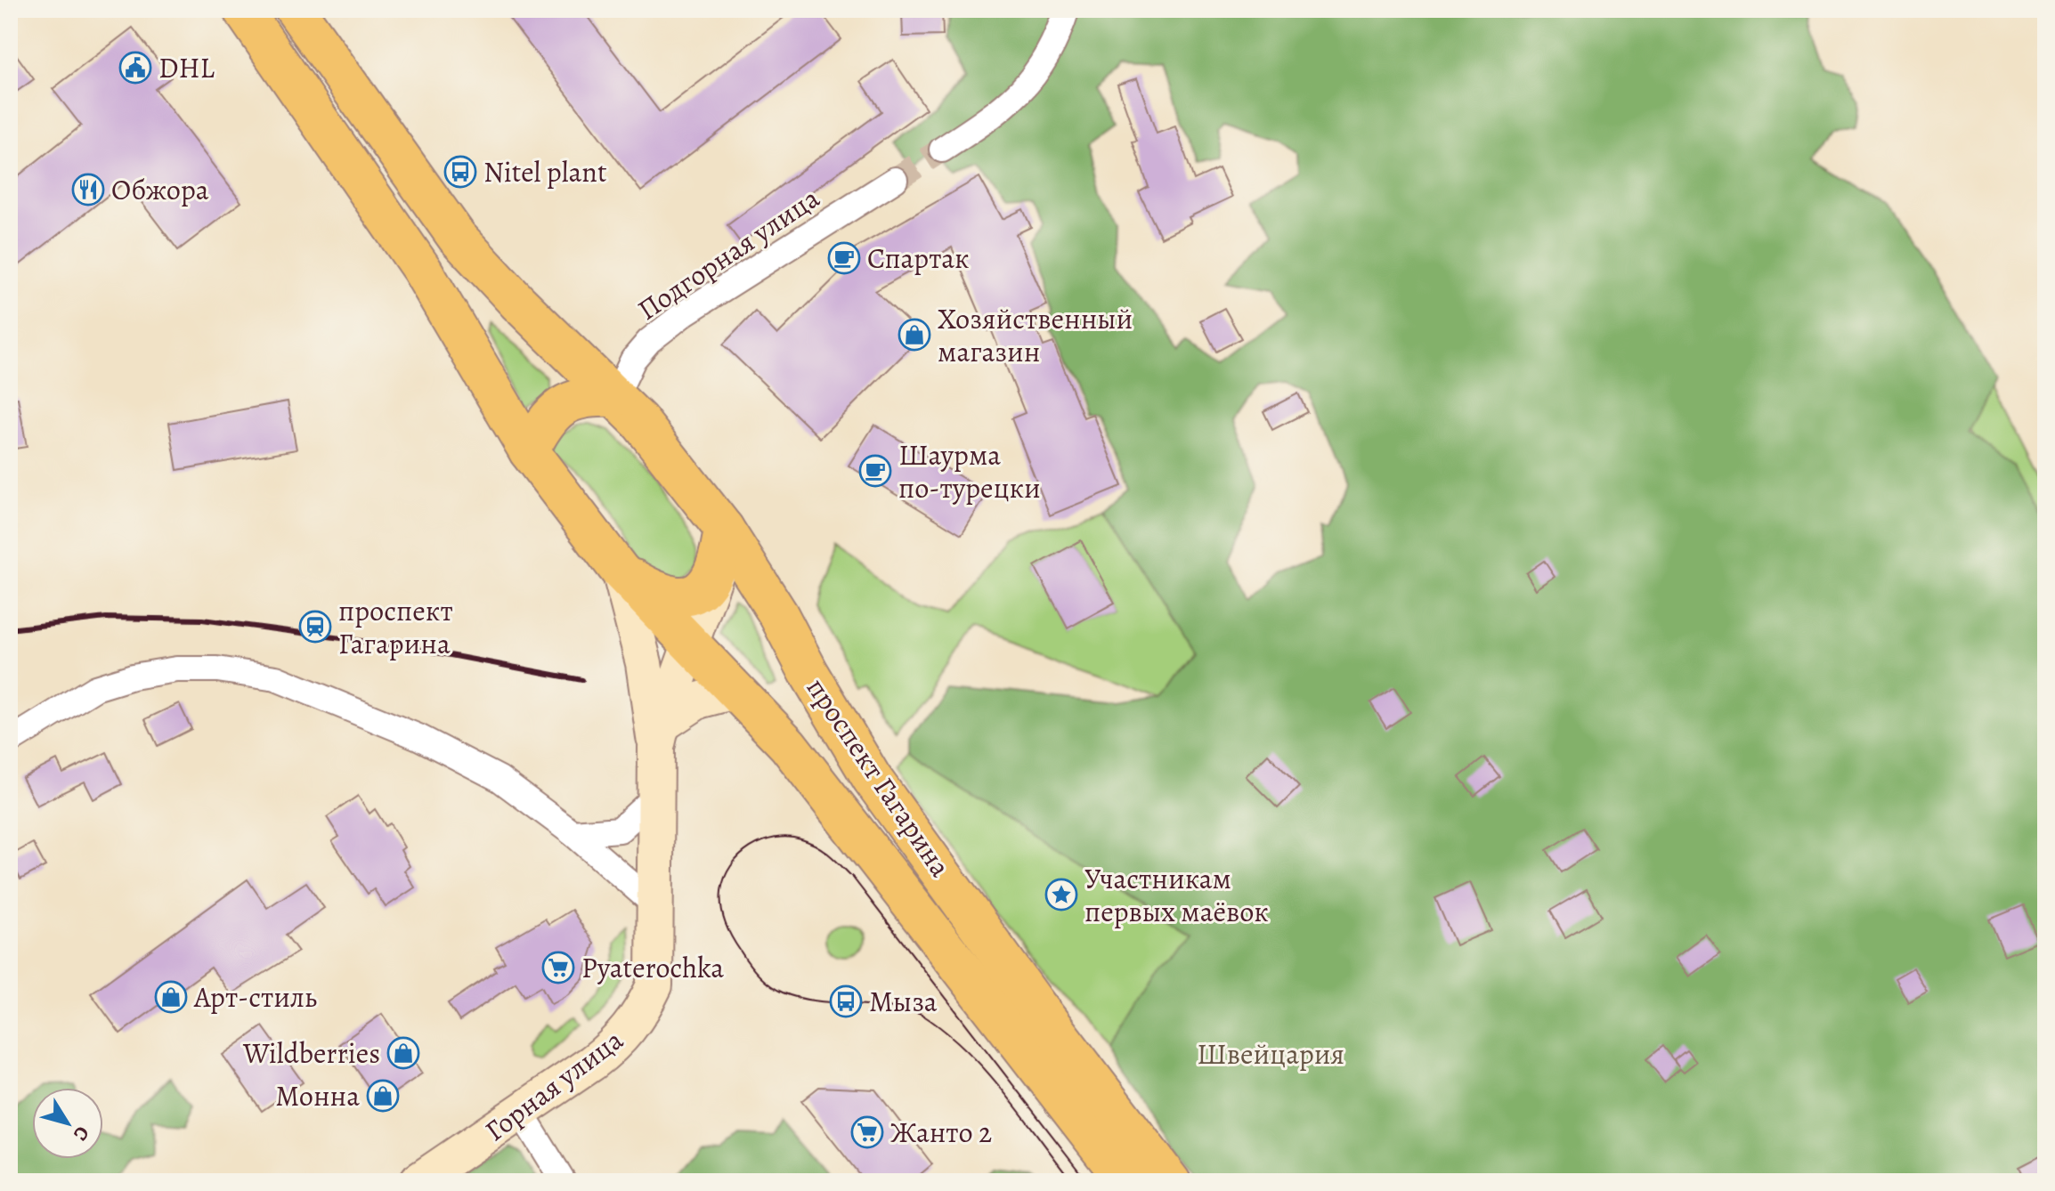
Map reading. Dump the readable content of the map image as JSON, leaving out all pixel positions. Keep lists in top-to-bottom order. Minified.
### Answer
{"streets":{"main road":["проспект Гагарина","Горная улица"],"street":["Подгорная улица"]},"crossings":[["Подгорная улица","проспект Гагарина"],["проспект Гагарина","Горная улица"]],"parks":["Швейцария"],"places":{"public building":["DHL"],"bus stop":["Nitel plant","Мыза"],"restaurant":["Обжора"],"cafe":["Спартак","Шаурма по-турецки"],"shop":["Хозяйственный магазин","Арт-стиль","Wildberries","Монна"],"station":["проспект Гагарина"],"place":["Участникам первых маёвок"],"supermarket":["Pyaterochka","Жанто 2"]},"north":"bottom right"}
